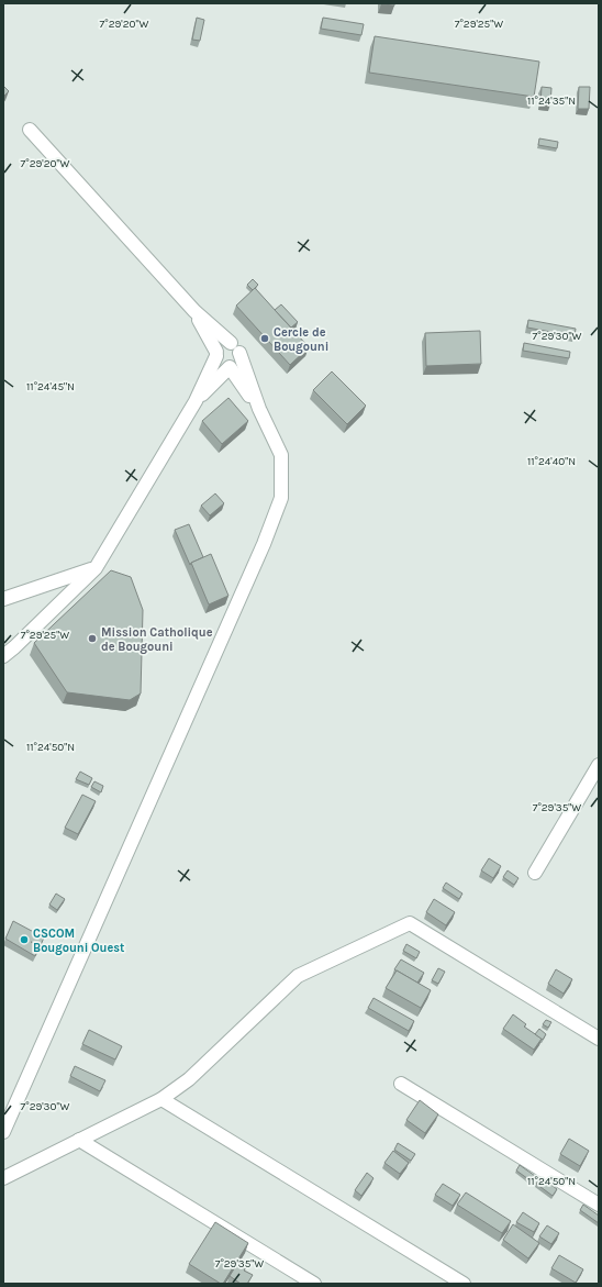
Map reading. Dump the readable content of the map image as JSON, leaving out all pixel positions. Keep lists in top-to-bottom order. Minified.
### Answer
{"places":["Cercle de Bougouni","Mission Catholique de Bougouni","CSCOM Bougouni Ouest"],"coordinates":["7°29'20\"W","7°29'25\"W","11°24'35\"N","7°29'30\"W","11°24'45\"N","11°24'40\"N","11°24'50\"N","7°29'35\"W"]}
